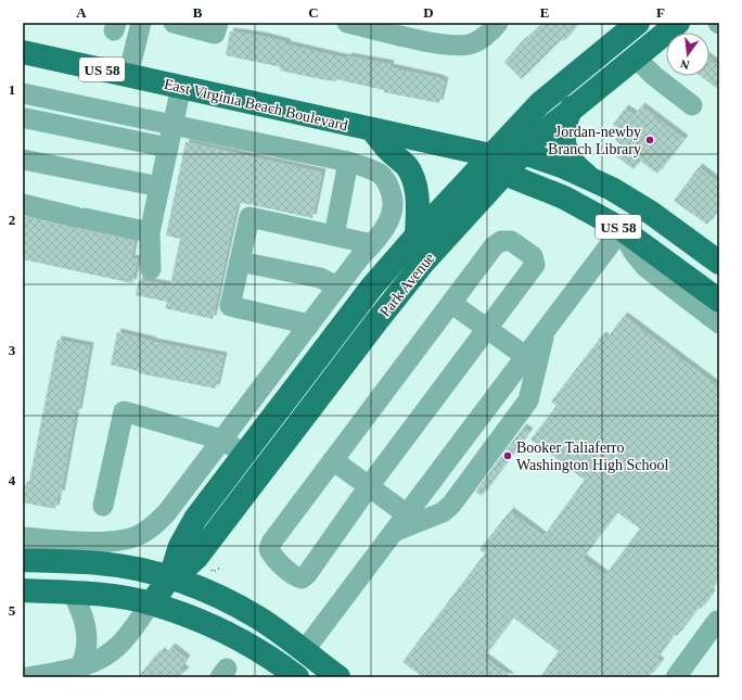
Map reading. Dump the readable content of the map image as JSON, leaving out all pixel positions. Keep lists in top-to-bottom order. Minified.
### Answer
{"streets":{"main road":["US 58","East Virginia Beach Boulevard","Park Avenue"]},"crossings":[["US 58","Park Avenue"],["East Virginia Beach Boulevard","Park Avenue"]],"places":["Jordan-newby Branch Library","Booker Taliaferro Washington High School"],"north":"bottom","grid":{"columns":["A","B","C","D","E","F"],"rows":["1","2","3","4","5"]}}
